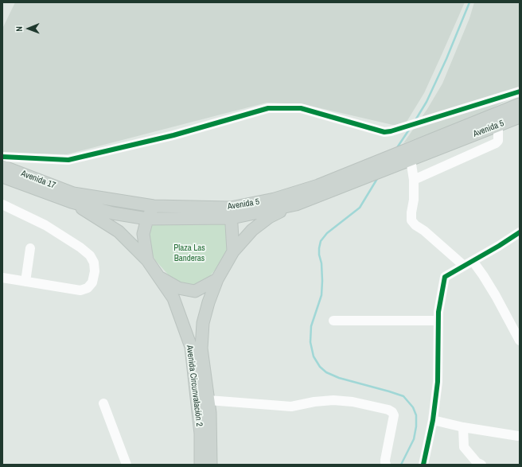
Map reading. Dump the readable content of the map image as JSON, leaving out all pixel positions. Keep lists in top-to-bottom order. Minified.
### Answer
{"streets":{"main road":["Avenida 5","Avenida 17","Avenida Circunvalación 2"]},"crossings":[["Avenida 5","Avenida 17"],["Avenida 5","Avenida Circunvalación 2"],["Avenida 17","Avenida Circunvalación 2"]],"parks":["Plaza Las Banderas"],"north":"left"}
